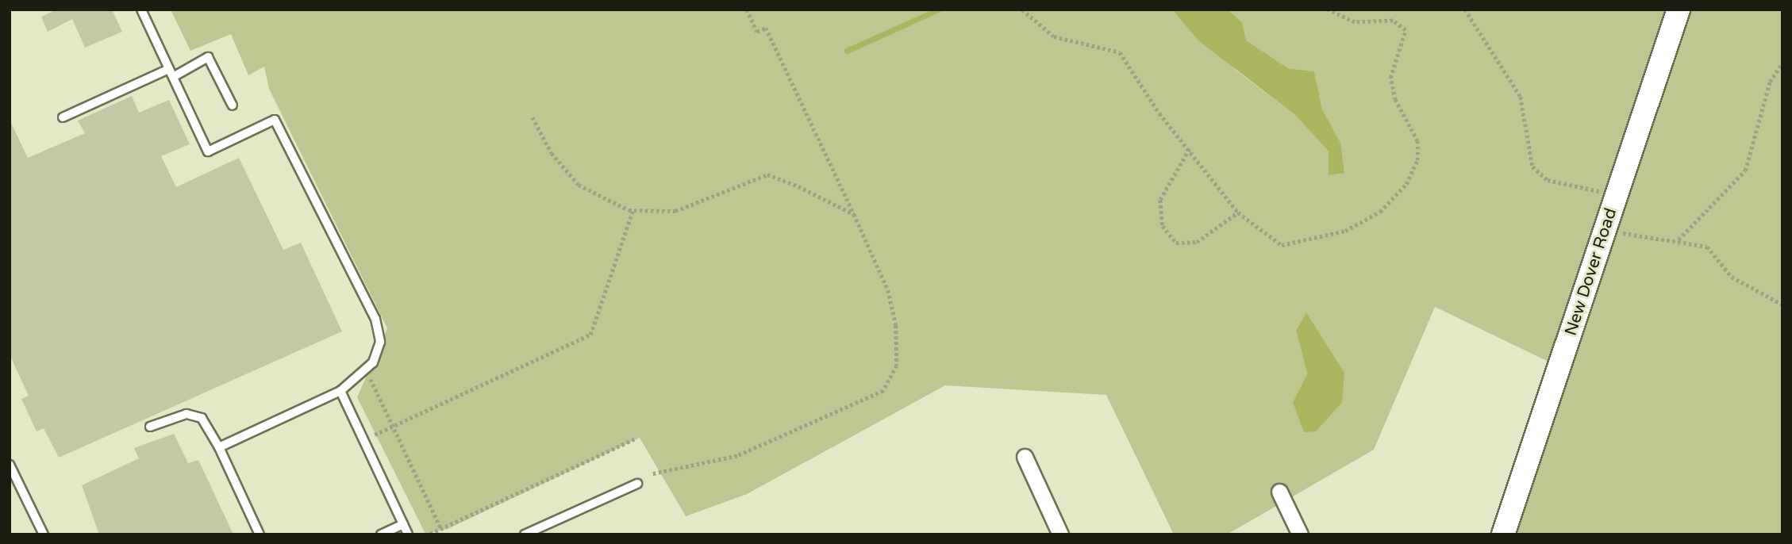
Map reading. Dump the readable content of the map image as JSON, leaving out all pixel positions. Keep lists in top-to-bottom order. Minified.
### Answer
{"streets":{"street":["New Dover Road"]}}
